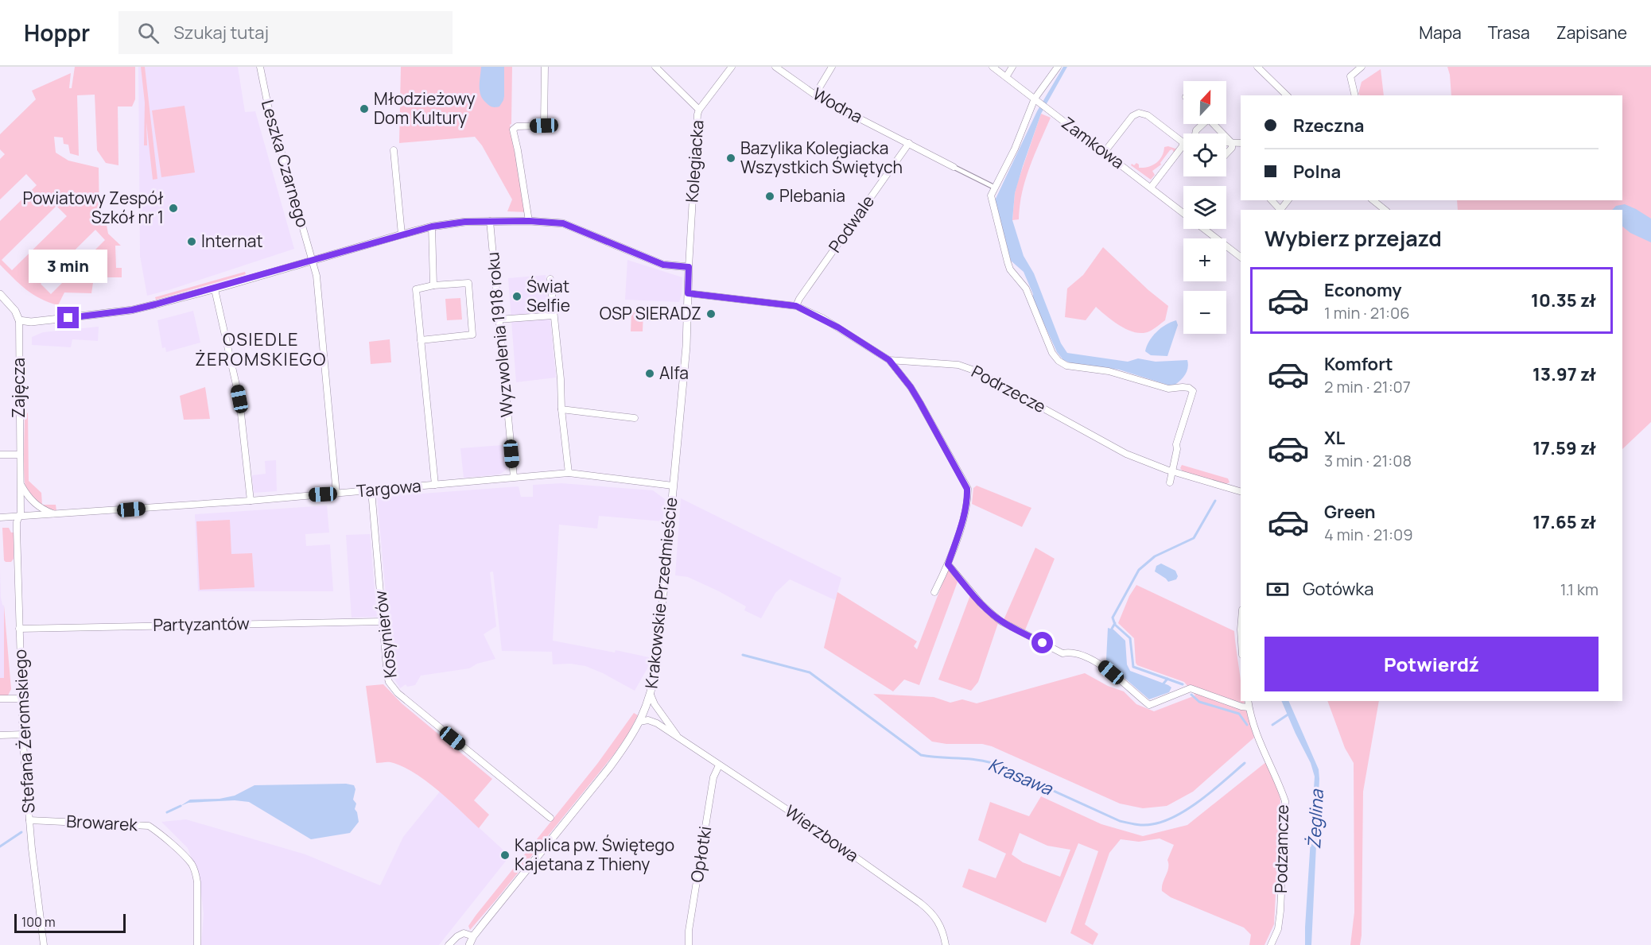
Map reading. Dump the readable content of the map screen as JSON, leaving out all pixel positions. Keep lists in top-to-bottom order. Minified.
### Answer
{"streets":{"street":["Wodna","Zamkowa","Kolegiacka","Leszka Czarnego","Podwale","Wyzwolenia 1918 roku","Zajęcza","Podrzecze","Targowa","Krakowskie Przedmieście","Partyzantów","Kosynierów","Stefana Żeromskiego","Browarek","Wierzbowa","Podzamcze","Opłotki"]},"crossings":[["Wodna","Podwale"],["Kolegiacka","Krakowskie Przedmieście"],["Leszka Czarnego","Targowa"],["Podwale","Podrzecze"],["Wyzwolenia 1918 roku","Targowa"],["Zajęcza","Targowa"],["Zajęcza","Stefana Żeromskiego"],["Podrzecze","Krakowskie Przedmieście"],["Targowa","Krakowskie Przedmieście"],["Targowa","Kosynierów"],["Targowa","Stefana Żeromskiego"],["Krakowskie Przedmieście","Wierzbowa"],["Partyzantów","Kosynierów"],["Partyzantów","Stefana Żeromskiego"],["Stefana Żeromskiego","Browarek"],["Wierzbowa","Opłotki"]],"districts":["OSIEDLE ŻEROMSKIEGO"],"water":["Krasawa","Żeglina"],"places":["Młodzieżowy Dom Kultury","Bazylika Kolegiacka Wszystkich Świętych","Plebania","Powiatowy Zespół Szkół nr 1","Internat","Świat Selfie","OSP SIERADZ","Alfa","Kaplica pw. Świętego Kajetana z Thieny"],"scale_bar":"100 m","north":"top","page":{"header":"Hoppr","search":"Szukaj tutaj","nav":["Mapa","Trasa","Zapisane"],"map_buttons":["+","−"],"banner":["Rzeczna","Polna"],"heading":"Wybierz przejazd","bubble":"3 min","list":[{"name":"Economy","note":"1 min · 21:06","value":"10.35 zł"},{"name":"Komfort","note":"2 min · 21:07","value":"13.97 zł"},{"name":"XL","note":"3 min · 21:08","value":"17.59 zł"},{"name":"Green","note":"4 min · 21:09","value":"17.65 zł"}],"pay":["Gotówka","1.1 km"],"buttons":"Potwierdź","scale":"100 m"}}
